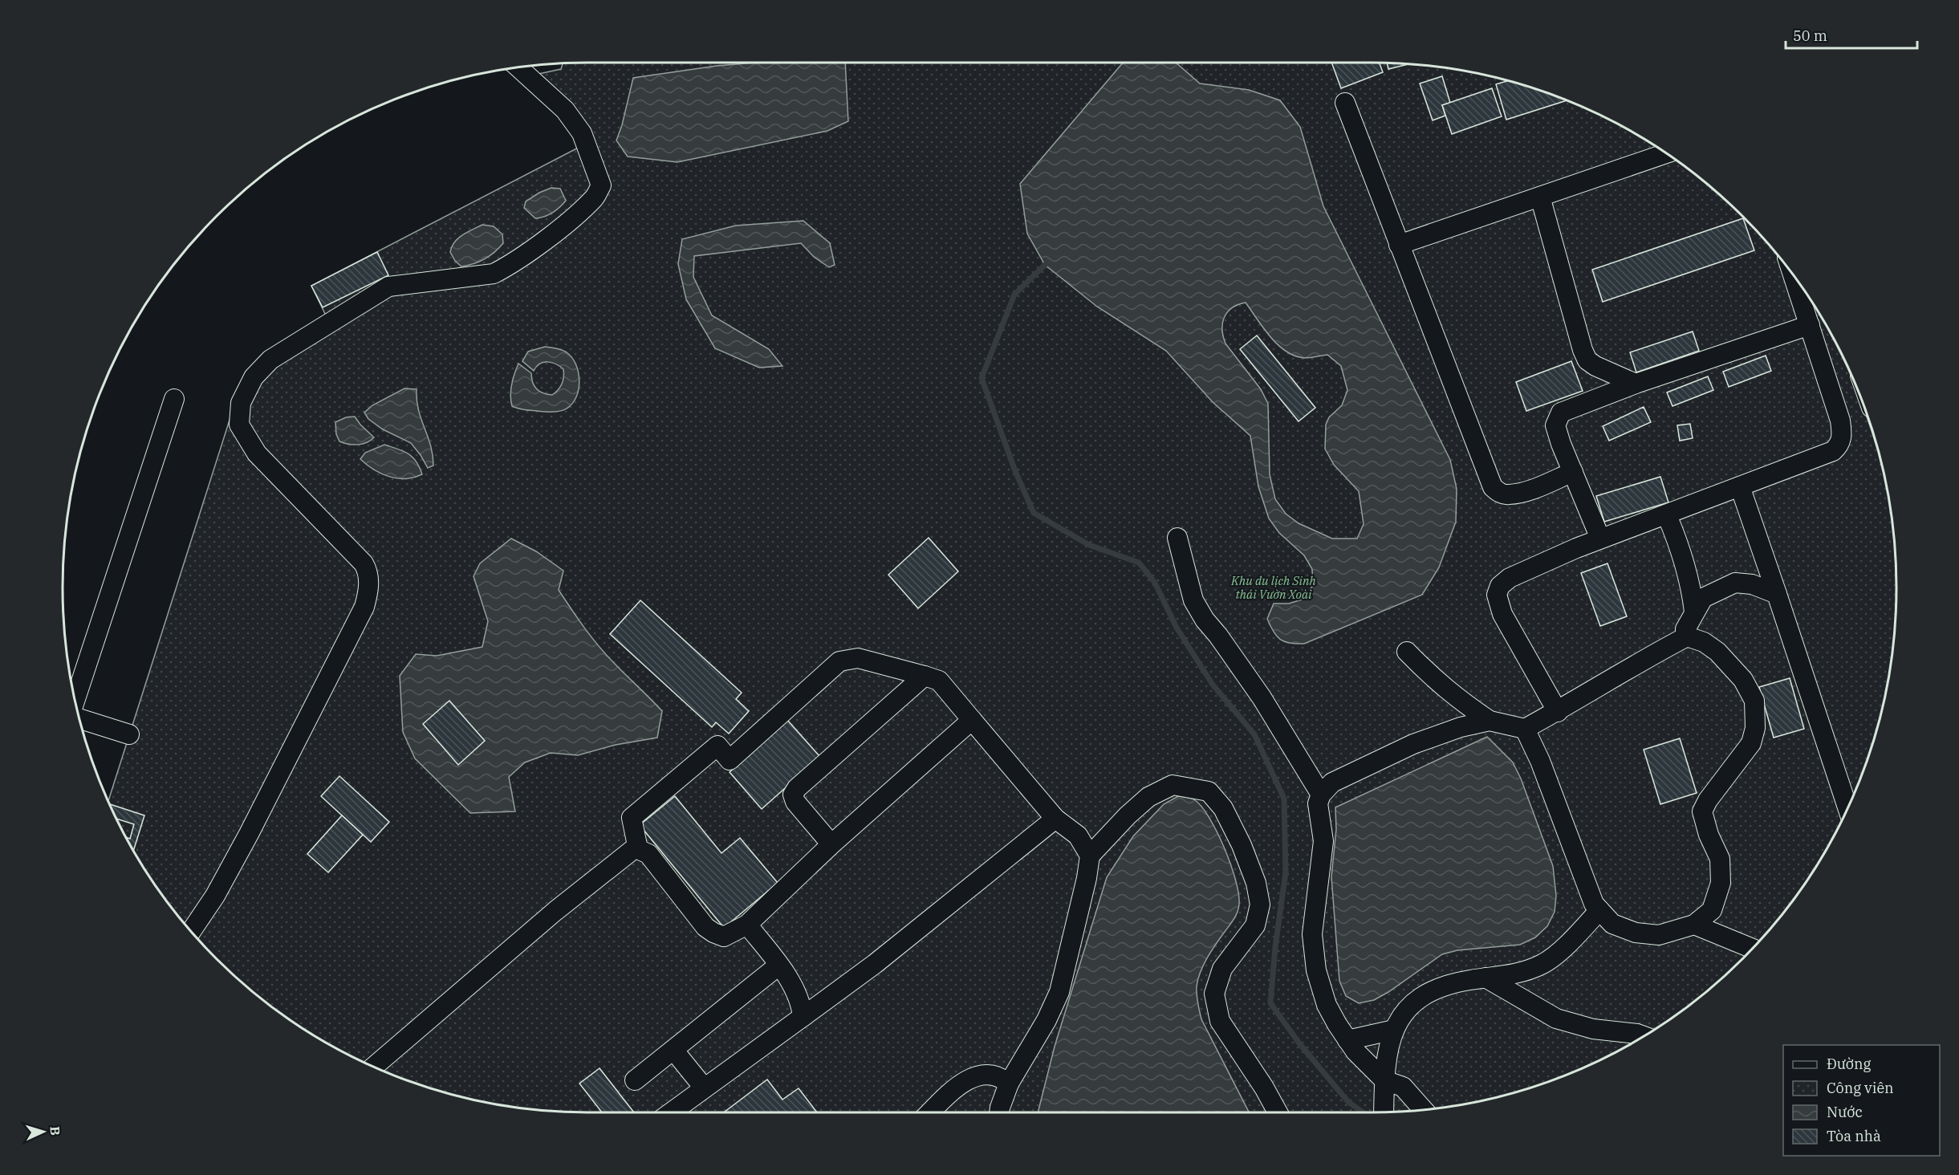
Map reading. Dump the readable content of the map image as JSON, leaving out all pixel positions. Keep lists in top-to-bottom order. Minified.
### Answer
{"parks":["Khu du lịch Sinh thái Vườn Xoài"],"legend":["Đường","Công viên","Nước","Tòa nhà"],"scale_bar":"50 m","north":"right"}
